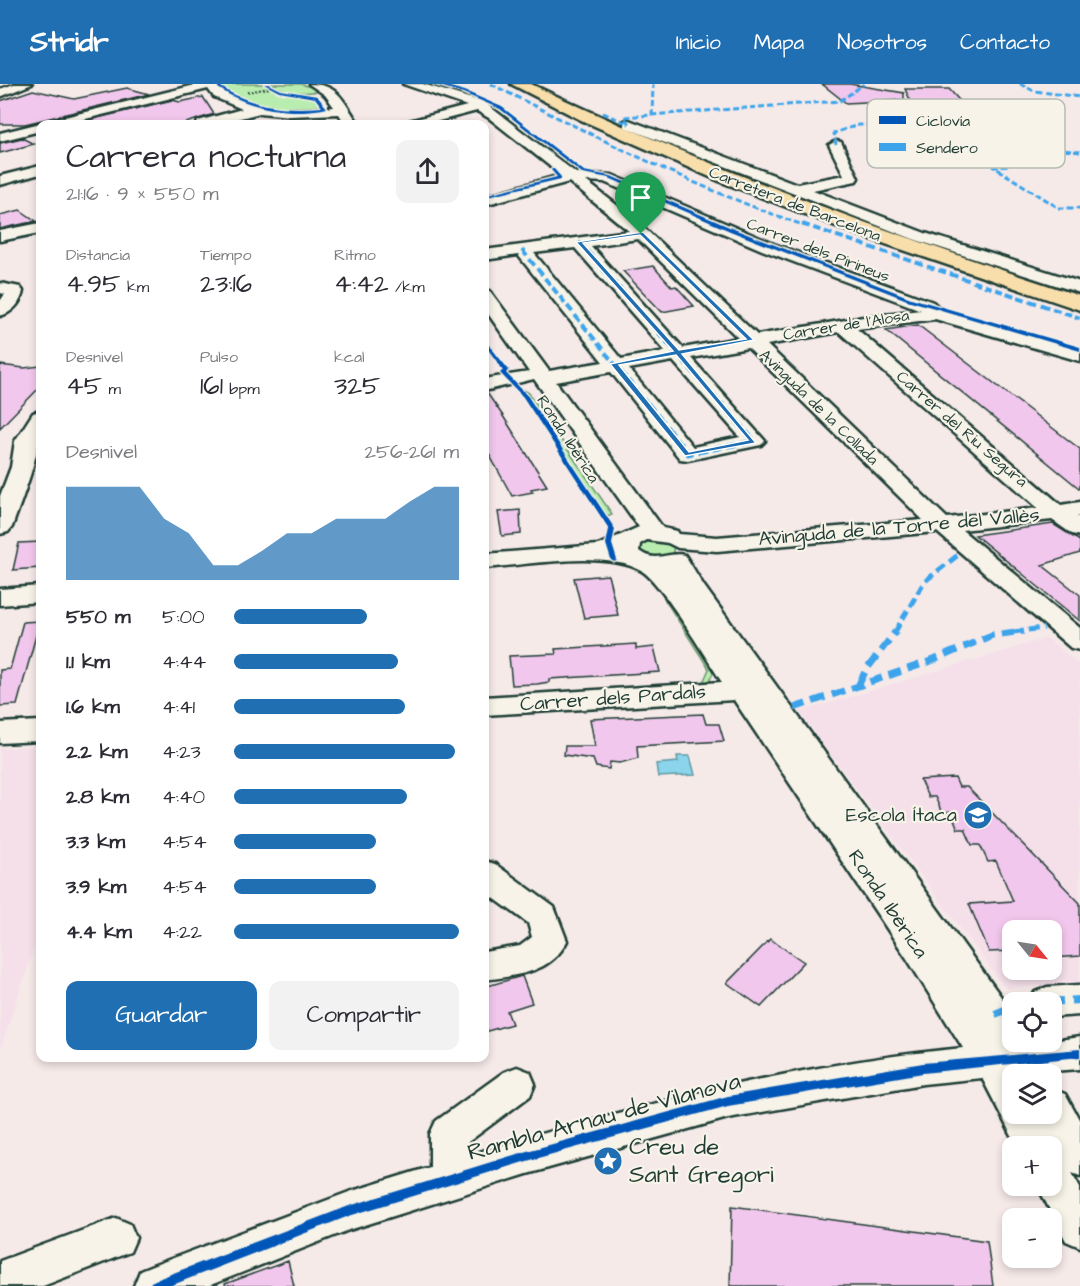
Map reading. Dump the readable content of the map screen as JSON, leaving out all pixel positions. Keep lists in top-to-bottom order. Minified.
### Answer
{"streets":{"highway":["Carretera de Barcelona"],"street":["Carrer dels Pirineus","Carrer de l'Alosa","Avinguda de la Collada","Carrer del Riu Segura","Ronda Ibèrica","Avinguda de la Torre del Vallès","Carrer dels Pardals","Rambla Arnau de Vilanova"]},"crossings":[["Carrer dels Pirineus","Carrer de l'Alosa"],["Carrer dels Pirineus","Avinguda de la Collada"],["Carrer de l'Alosa","Avinguda de la Collada"],["Carrer de l'Alosa","Carrer del Riu Segura"],["Carrer de l'Alosa","Ronda Ibèrica"],["Avinguda de la Collada","Avinguda de la Torre del Vallès"],["Carrer del Riu Segura","Avinguda de la Torre del Vallès"],["Ronda Ibèrica","Avinguda de la Torre del Vallès"],["Ronda Ibèrica","Carrer dels Pardals"]],"places":{"school or university":["Escola Ítaca"],"place":["Creu de Sant Gregori"]},"legend":["Ciclovía","Sendero"],"north":"bottom right","page":{"header":"Stridr","nav":["Inicio","Mapa","Nosotros","Contacto"],"heading":["Carrera nocturna","21:16 · 9 × 550 m"],"stats":[["Distancia","4.95 km"],["Tiempo","23:16"],["Ritmo","4:42 /km"],["Desnivel","45 m"],["Pulso","161 bpm"],["kcal","325"]],"chart":["Desnivel","256–261 m"],"list":[{"name":"550 m","note":"5:00"},{"name":"1.1 km","note":"4:44"},{"name":"1.6 km","note":"4:41"},{"name":"2.2 km","note":"4:23"},{"name":"2.8 km","note":"4:40"},{"name":"3.3 km","note":"4:54"},{"name":"3.9 km","note":"4:54"},{"name":"4.4 km","note":"4:22"}],"map_buttons":["+","−"],"buttons":["Guardar","Compartir"]}}
